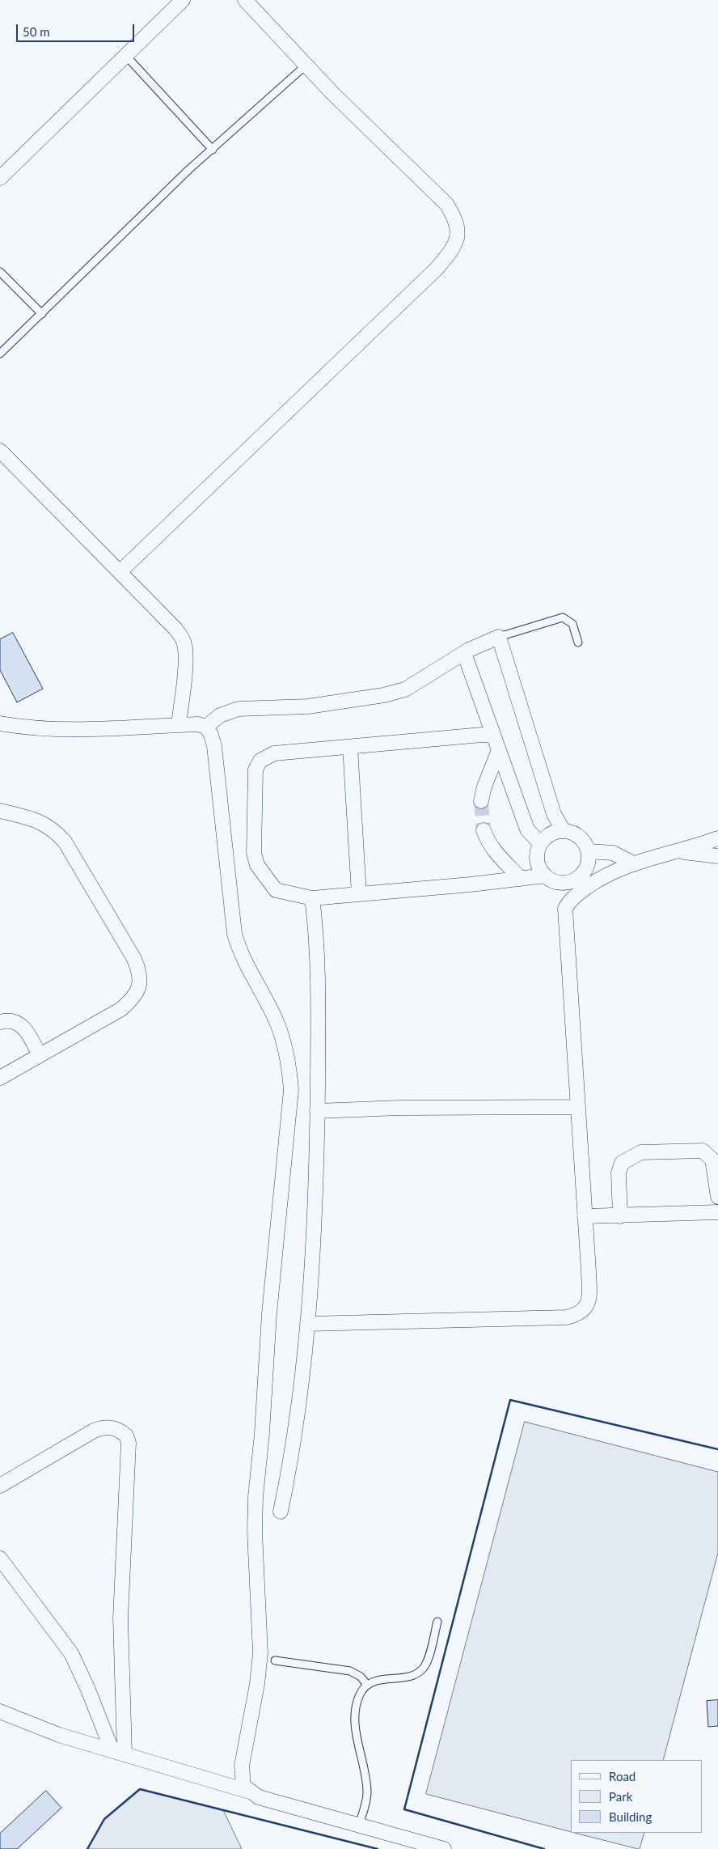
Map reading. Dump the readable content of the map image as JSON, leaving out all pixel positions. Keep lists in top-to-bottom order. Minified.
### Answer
{"legend":["Road","Park","Building"],"scale_bar":"50 m"}
